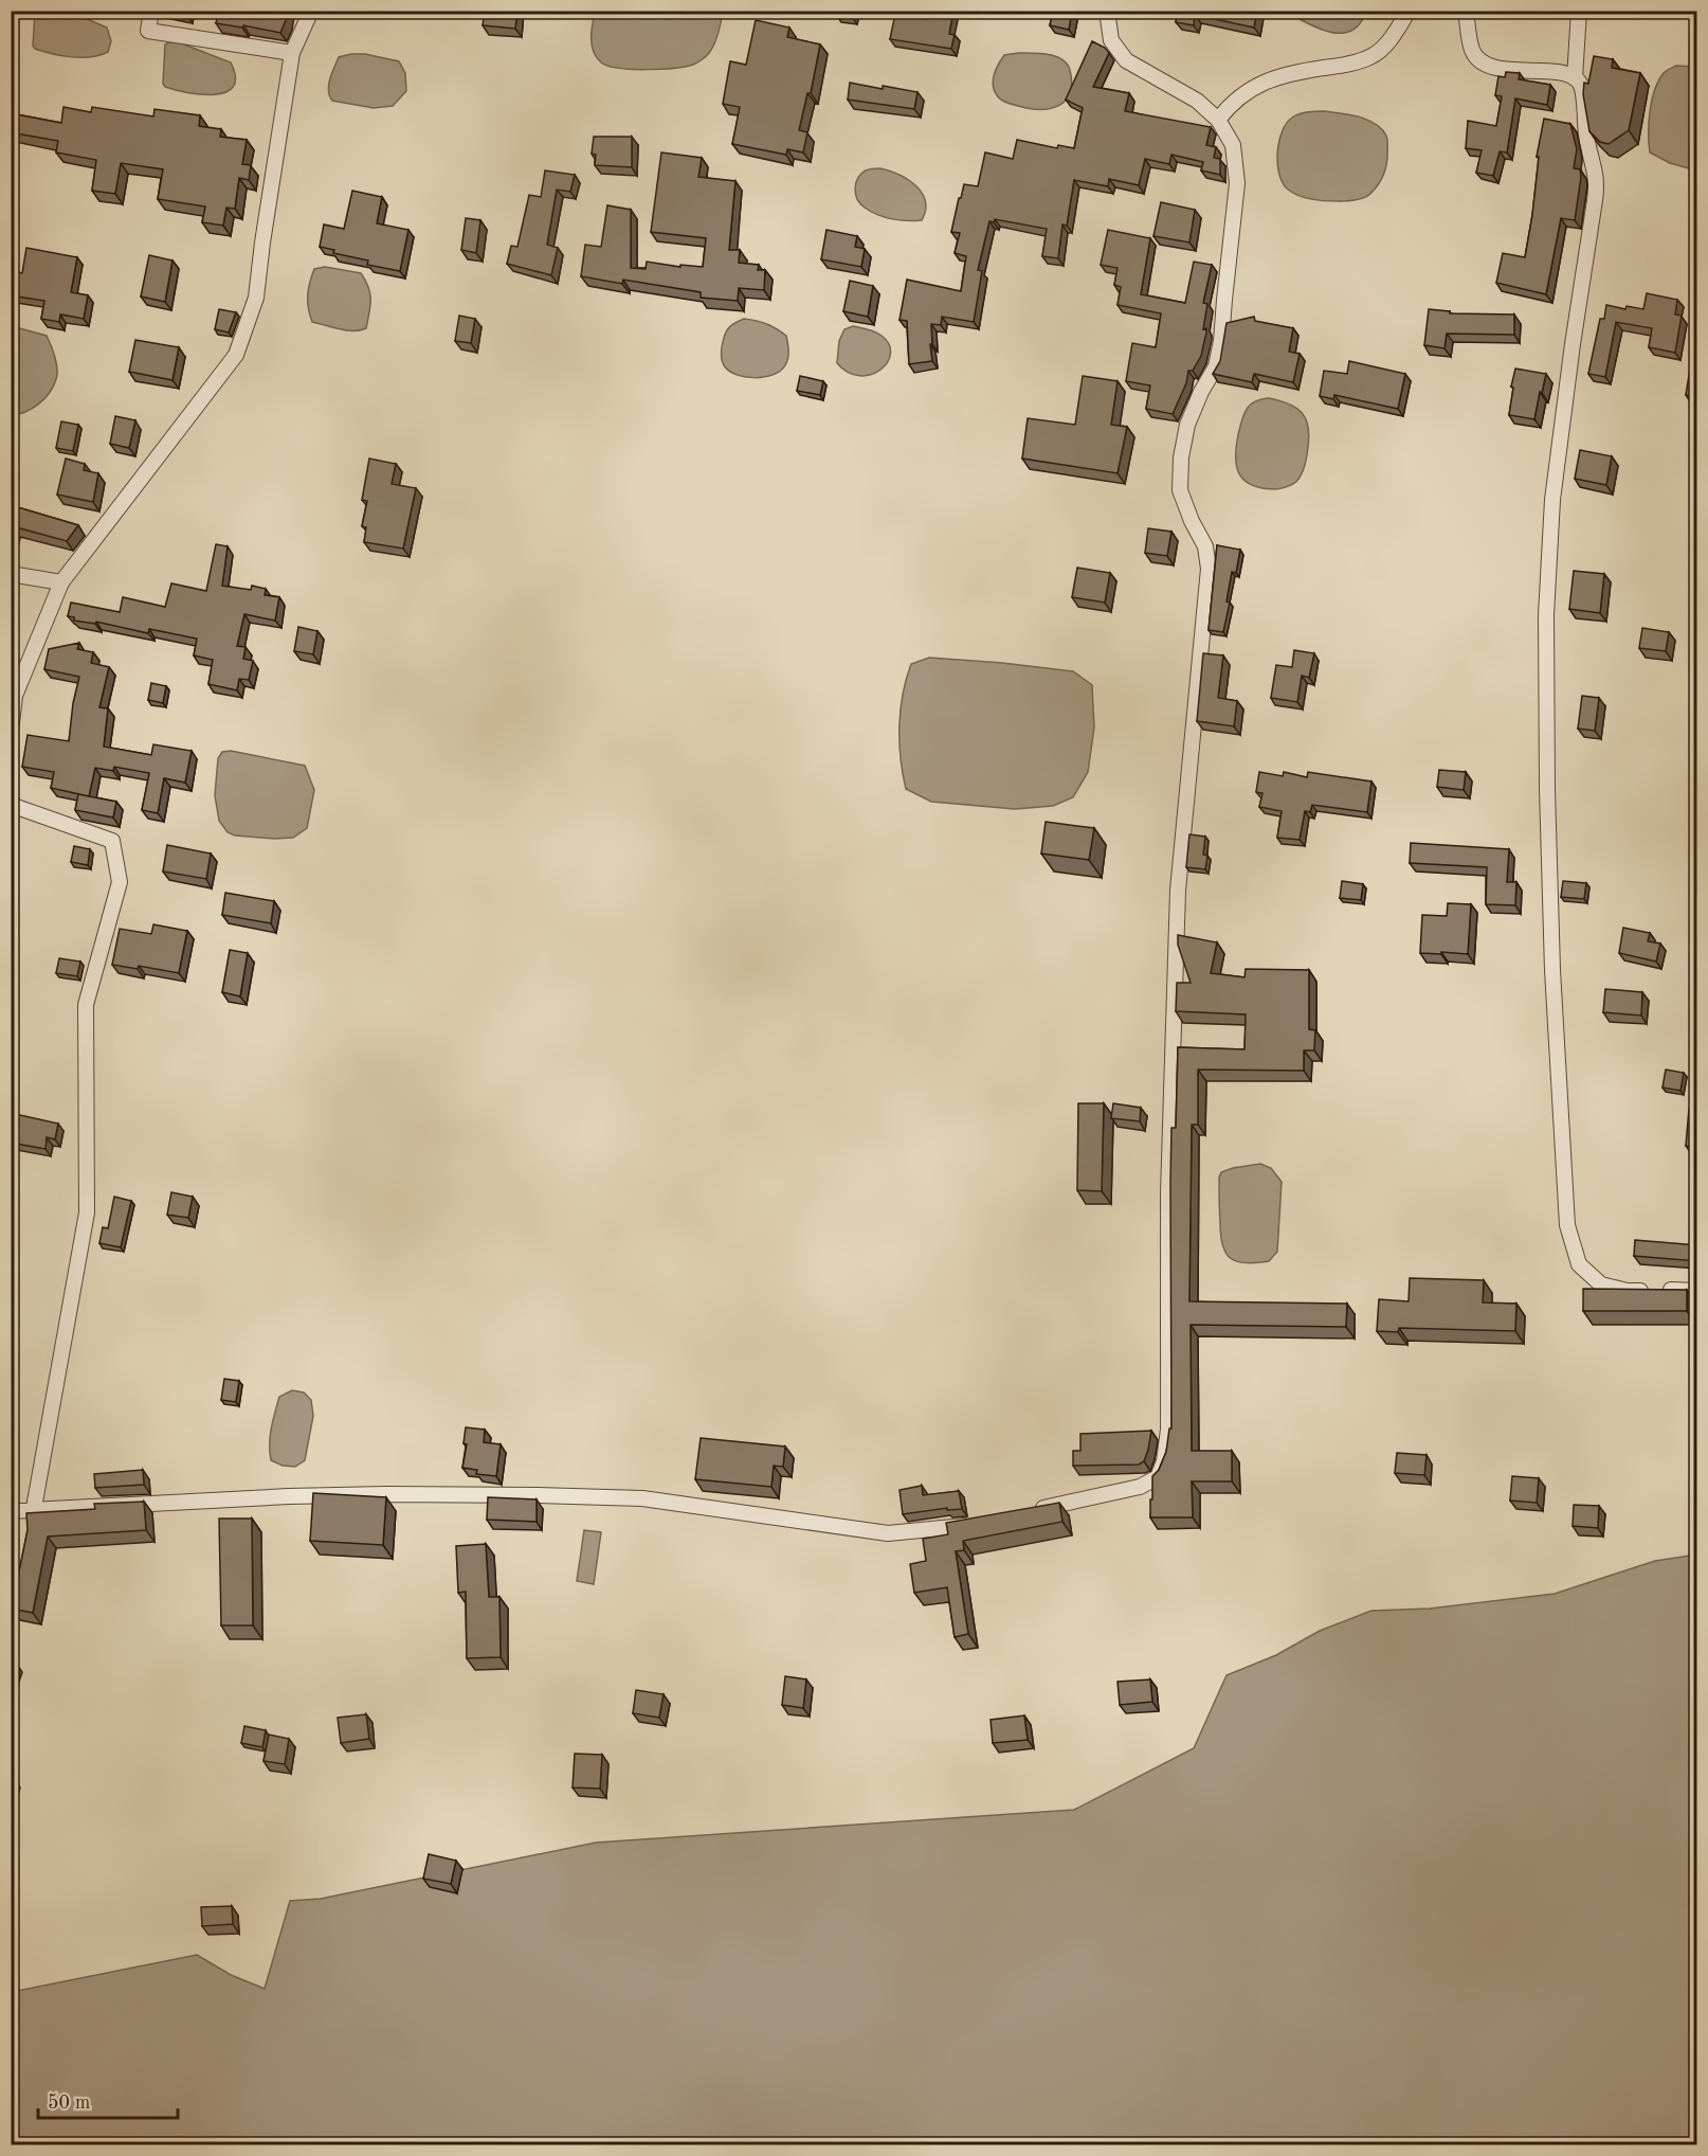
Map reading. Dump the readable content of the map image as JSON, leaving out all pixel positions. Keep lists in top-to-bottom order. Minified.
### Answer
{"scale_bar":"50 m"}
